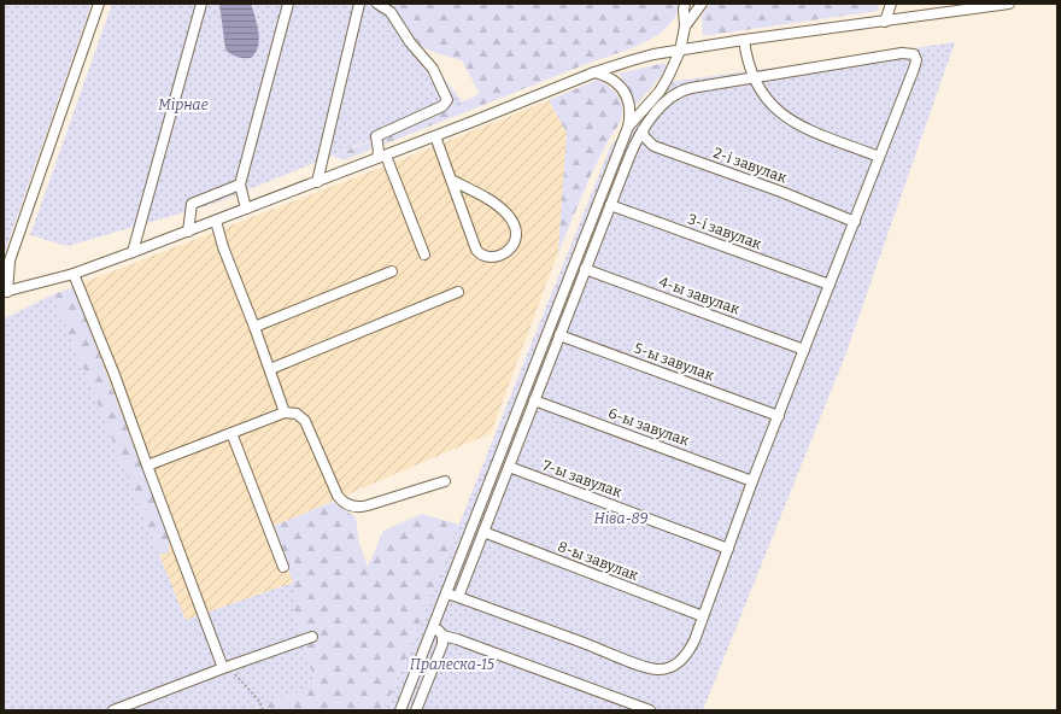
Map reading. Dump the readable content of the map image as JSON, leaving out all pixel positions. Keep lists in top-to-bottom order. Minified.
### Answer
{"streets":{"street":["2-і завулак","3-і завулак","4-ы завулак","5-ы завулак","6-ы завулак","7-ы завулак","8-ы завулак"]},"parks":["Мірнае","Ніва-89","Пралеска-15"]}
